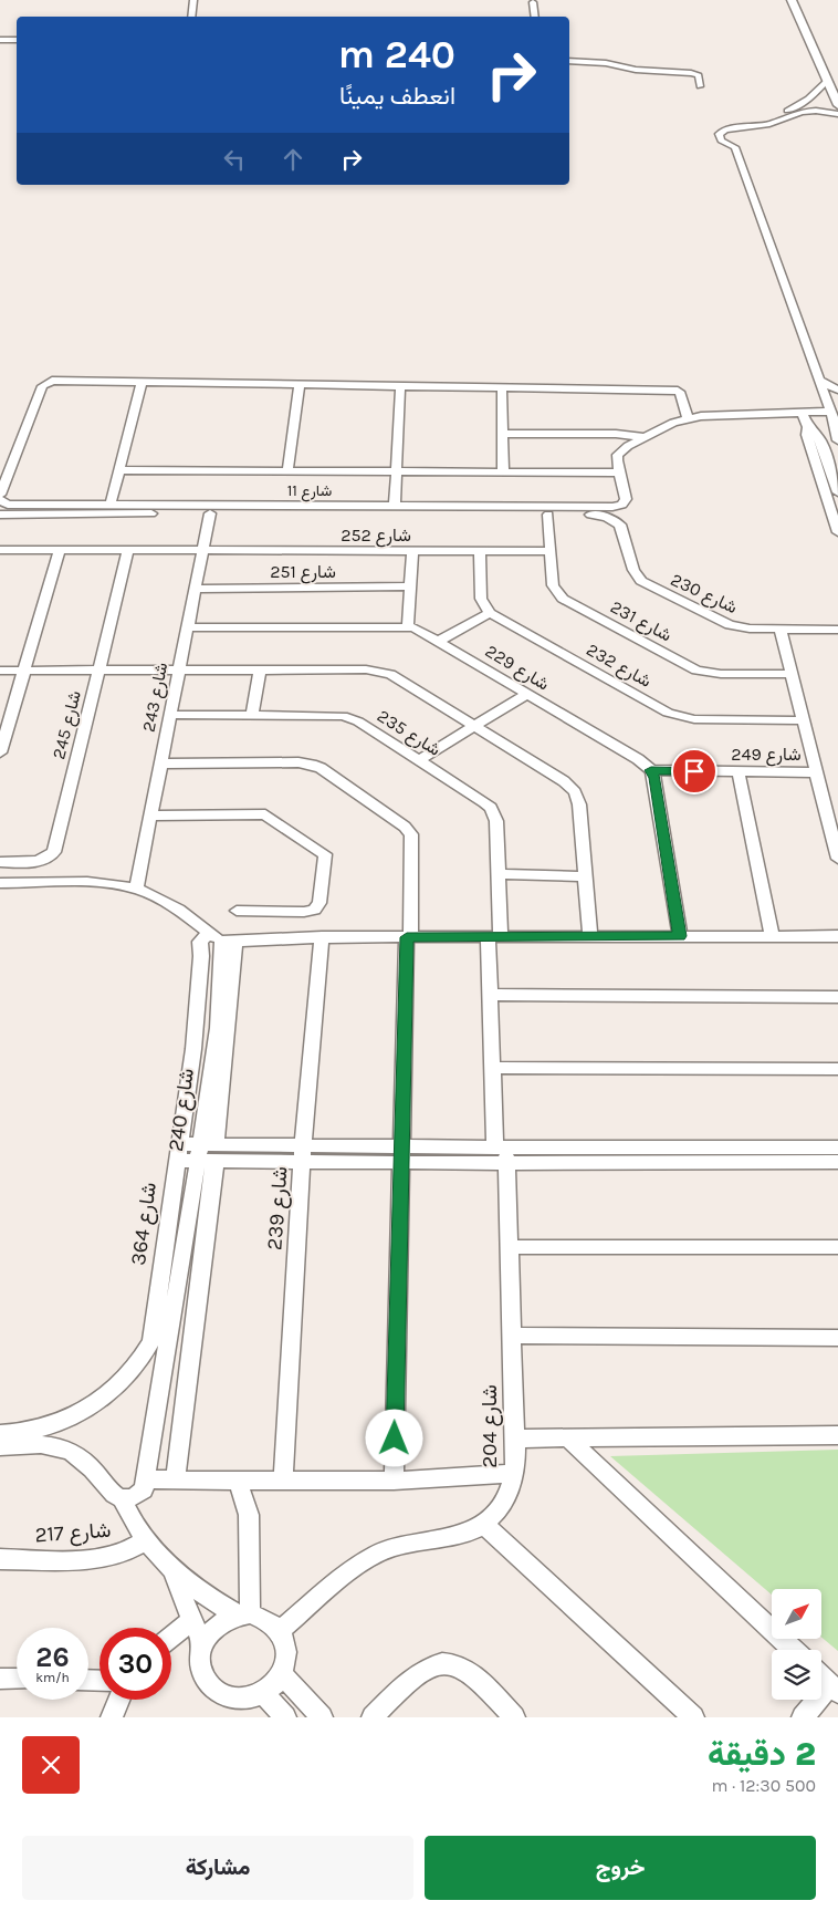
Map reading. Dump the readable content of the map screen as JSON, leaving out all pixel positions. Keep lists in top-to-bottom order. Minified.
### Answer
{"streets":{"street":["شارع 11","شارع 252","شارع 251","شارع 230","شارع 231","شارع 232","شارع 229","شارع 243","شارع 245","شارع 235","شارع 249","شارع 240","شارع 239","شارع 364","شارع 204","شارع 217"]},"crossings":[["شارع 11","شارع 230"],["شارع 11","شارع 231"],["شارع 11","شارع 243"],["شارع 252","شارع 231"],["شارع 252","شارع 243"],["شارع 252","شارع 245"],["شارع 251","شارع 243"],["شارع 229","شارع 243"],["شارع 229","شارع 249"],["شارع 243","شارع 235"],["شارع 235","شارع 204"]],"north":"top right","page":{"turn":["240 m","انعطف يمينًا"],"speed":"26 km/h","limit":"30","heading":["2 دقيقة","500 m · 12:30"],"buttons":["خروج","مشاركة"]}}
